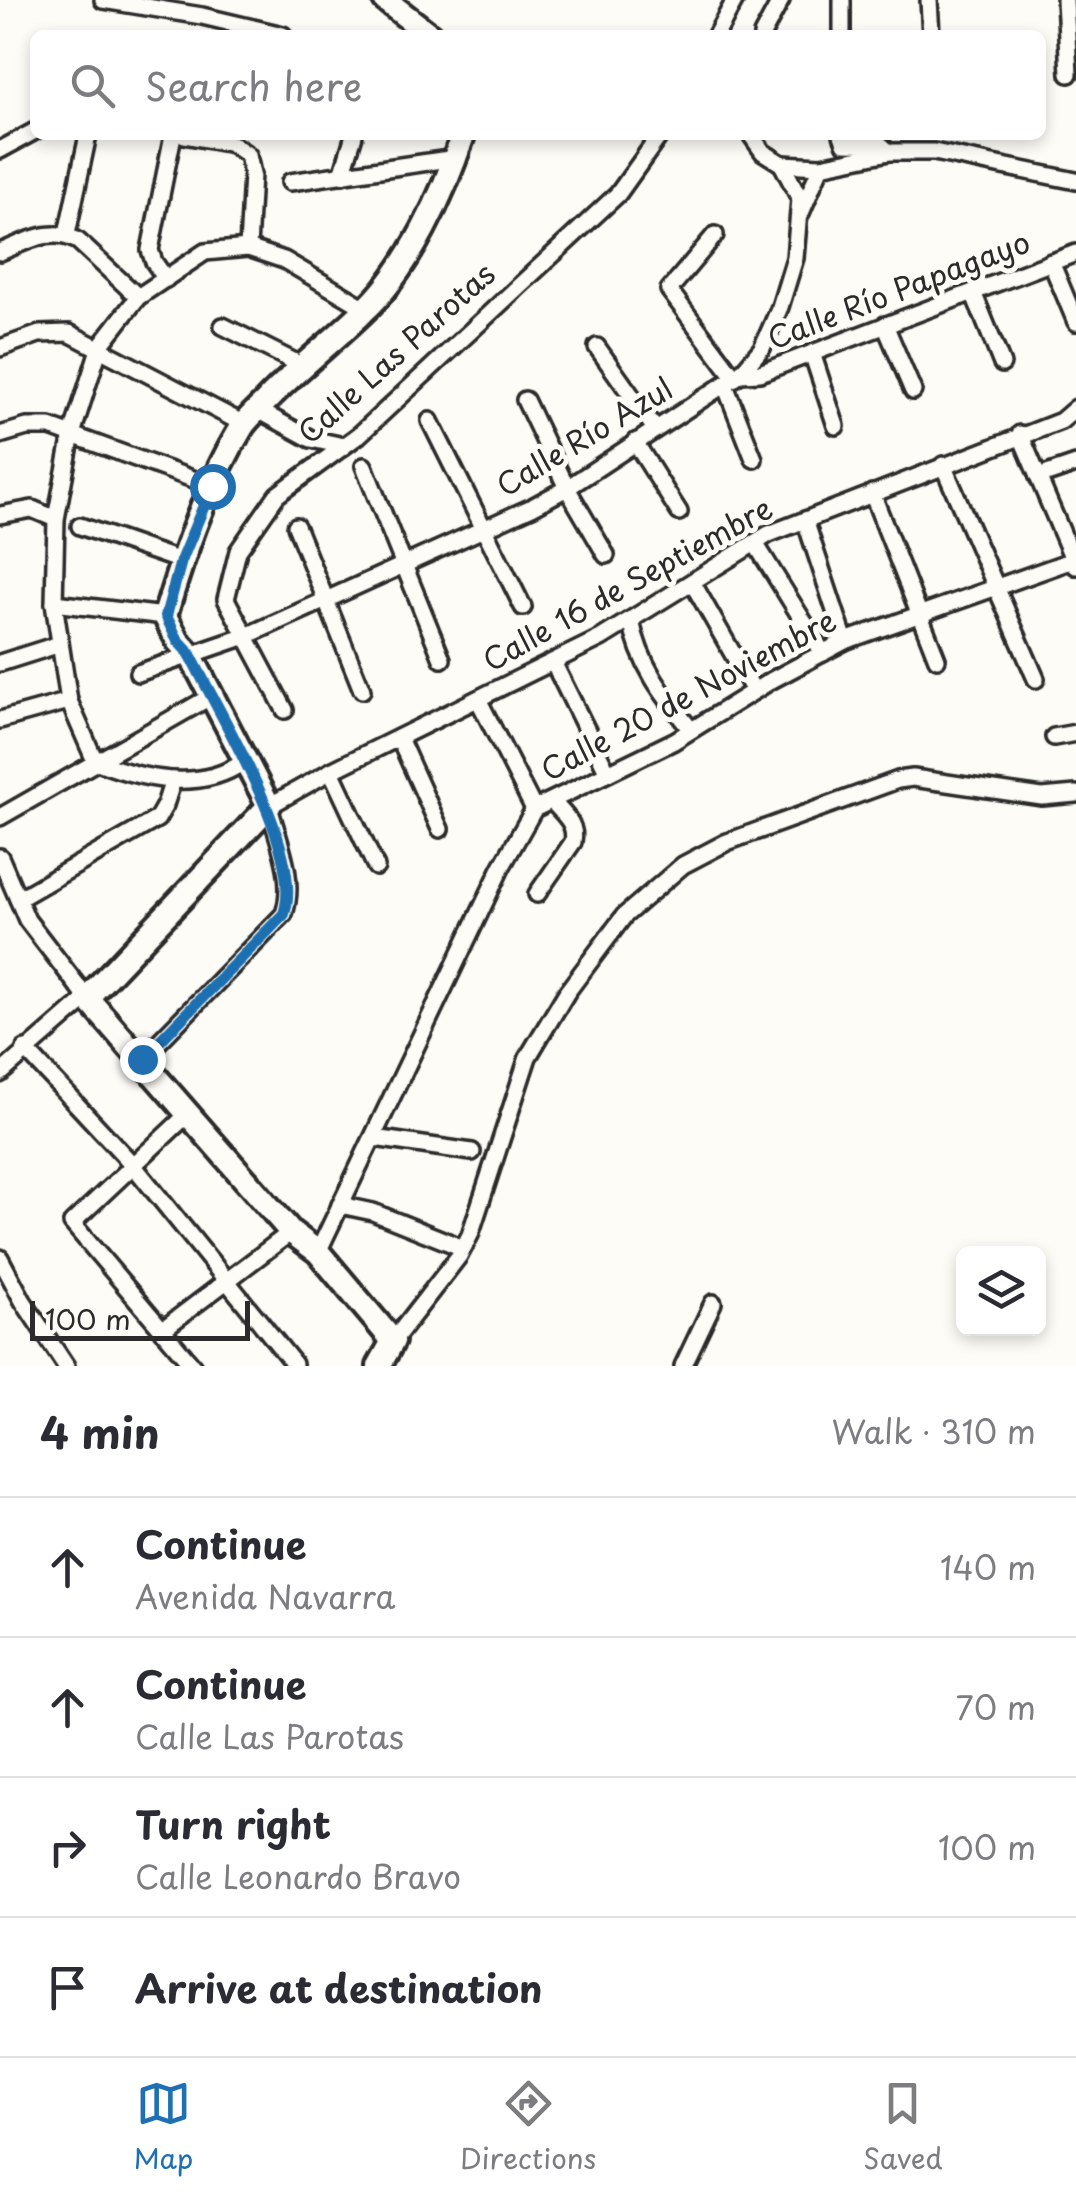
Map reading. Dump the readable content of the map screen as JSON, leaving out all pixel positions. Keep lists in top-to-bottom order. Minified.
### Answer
{"streets":{"street":["Calle Río Papagayo","Calle Las Parotas","Calle Río Azul","Calle 16 de Septiembre","Calle 20 de Noviembre"]},"crossings":[["Calle Río Papagayo","Calle Río Azul"],["Calle Las Parotas","Calle Río Azul"]],"scale_bar":"100 m","page":{"search":"Search here","scale":"100 m","heading":["4 min","Walk · 310 m"],"list":[["Continue","Avenida Navarra","140 m"],["Continue","Calle Las Parotas","70 m"],["Turn right","Calle Leonardo Bravo","100 m"],"Arrive at destination"],"nav":["Map","Directions","Saved"]}}
